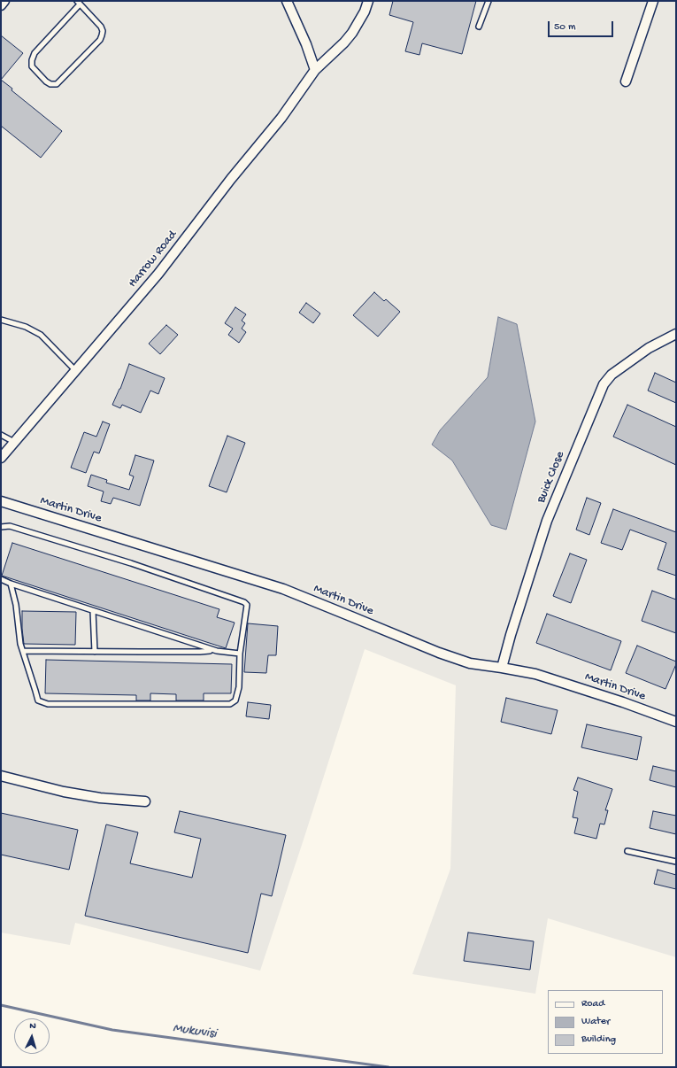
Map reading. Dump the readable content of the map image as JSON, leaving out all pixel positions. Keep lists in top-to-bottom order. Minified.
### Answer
{"streets":{"street":["Harrow Road","Buick Close","Martin Drive"]},"crossings":[["Buick Close","Martin Drive"]],"water":["Mukuvisi"],"legend":["Road","Water","Building"],"scale_bar":"50 m","north":"top"}
